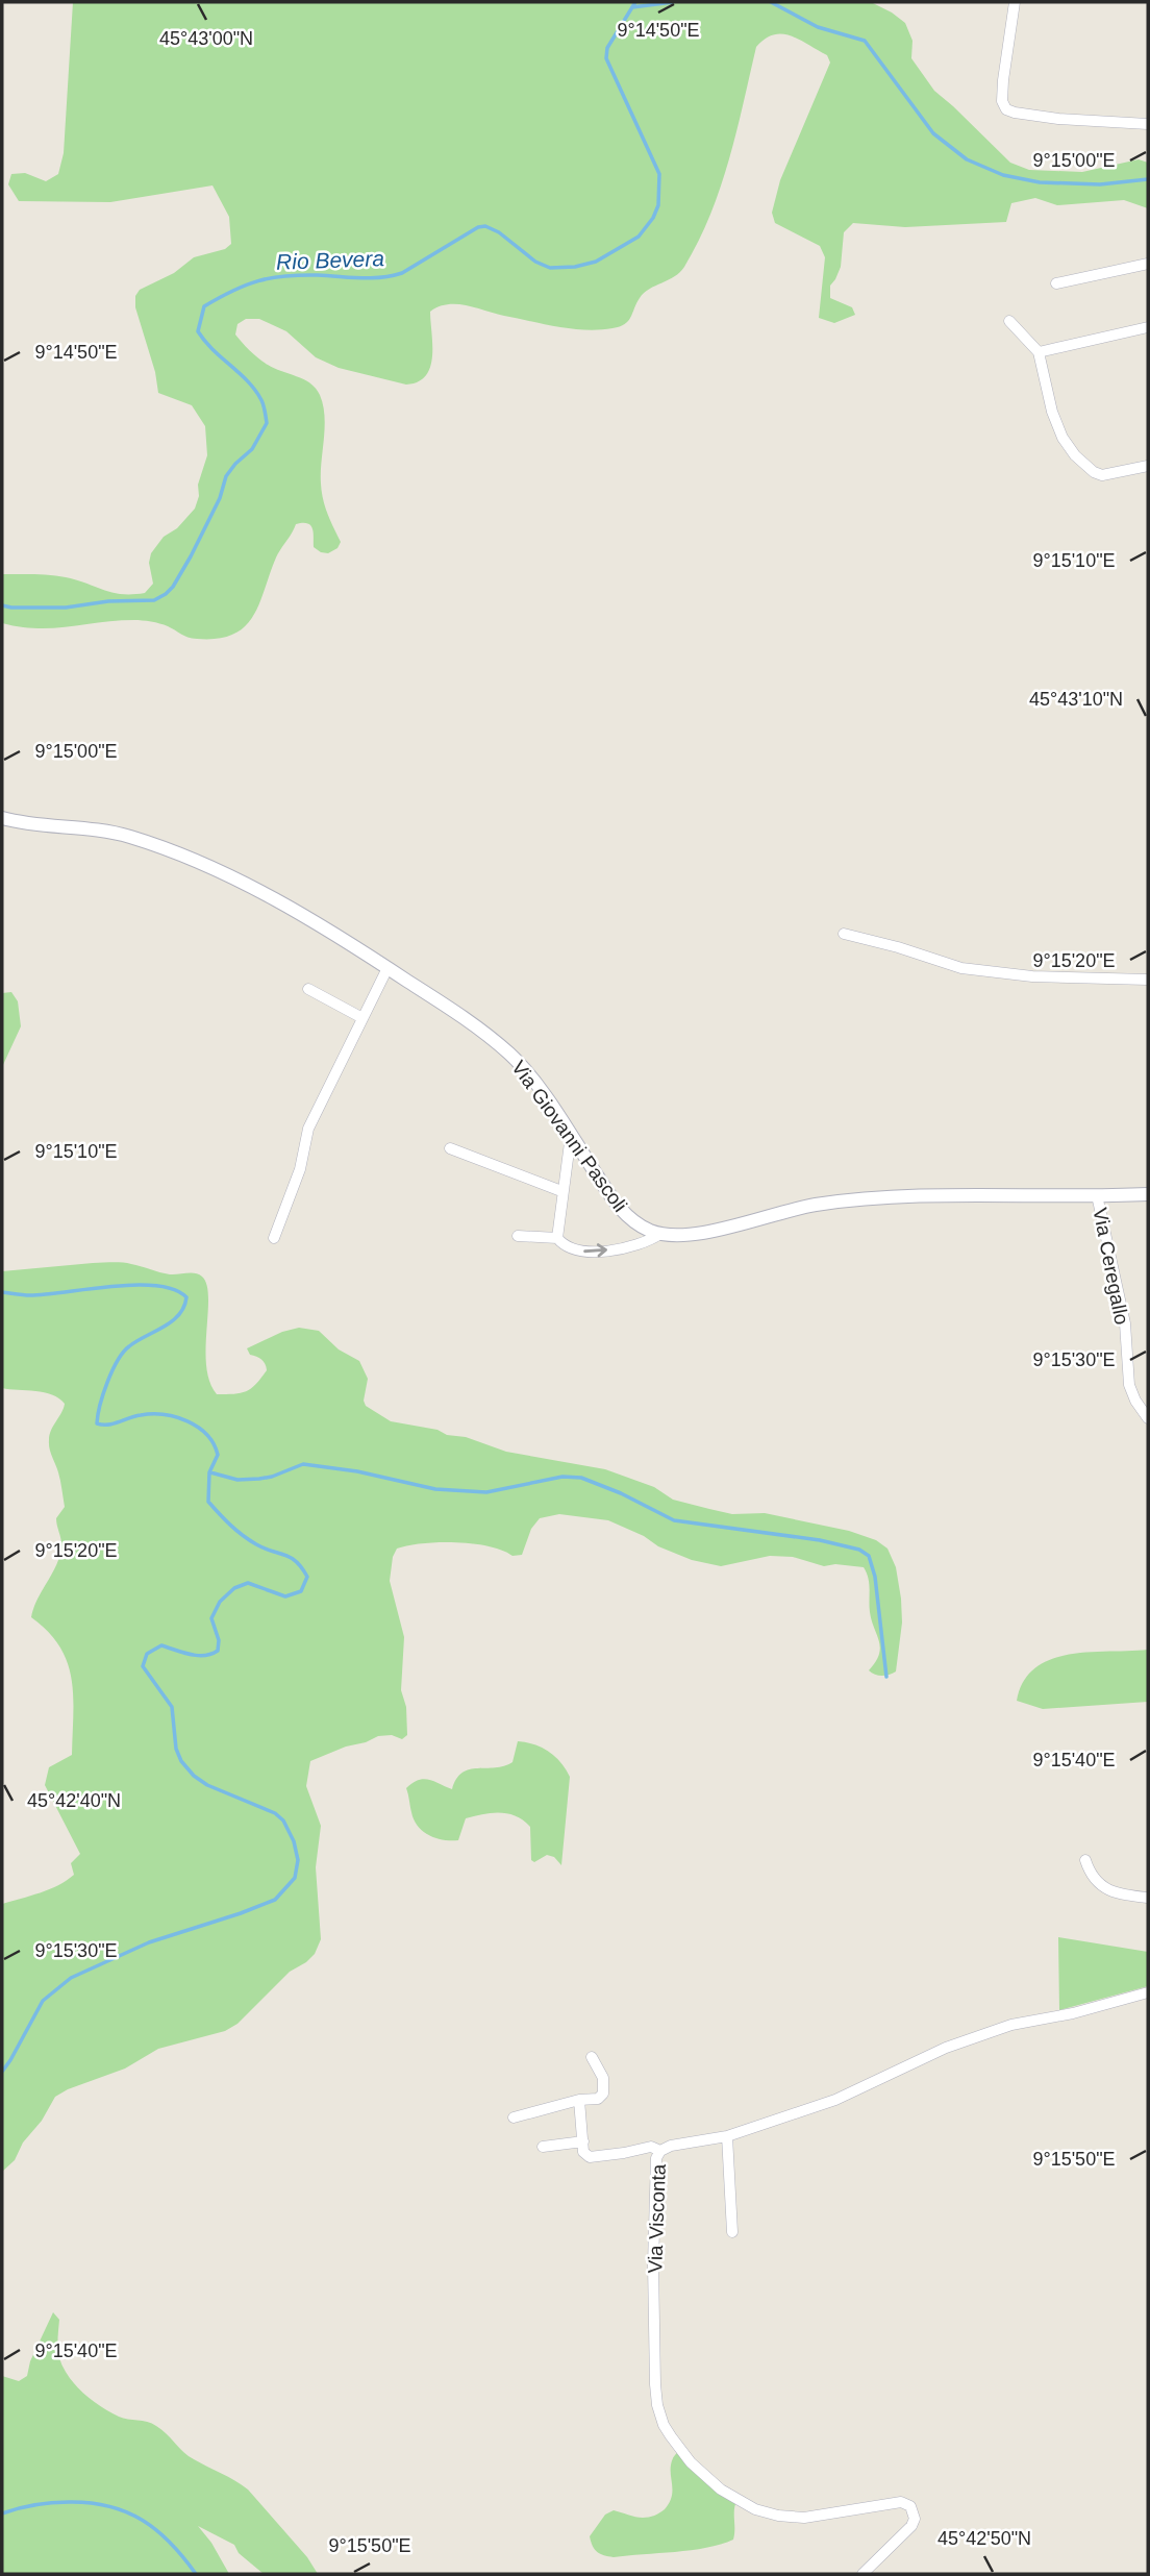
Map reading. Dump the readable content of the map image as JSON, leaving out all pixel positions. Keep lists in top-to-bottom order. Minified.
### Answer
{"streets":{"street":["Via Giovanni Pascoli","Via Ceregallo","Via Visconta"]},"water":["Rio Bevera"],"coordinates":["9°14'50\"E","45°43'00\"N","9°15'00\"E","9°15'10\"E","45°43'10\"N","9°15'20\"E","9°15'30\"E","9°15'40\"E","45°42'40\"N","9°15'50\"E","45°42'50\"N"]}
